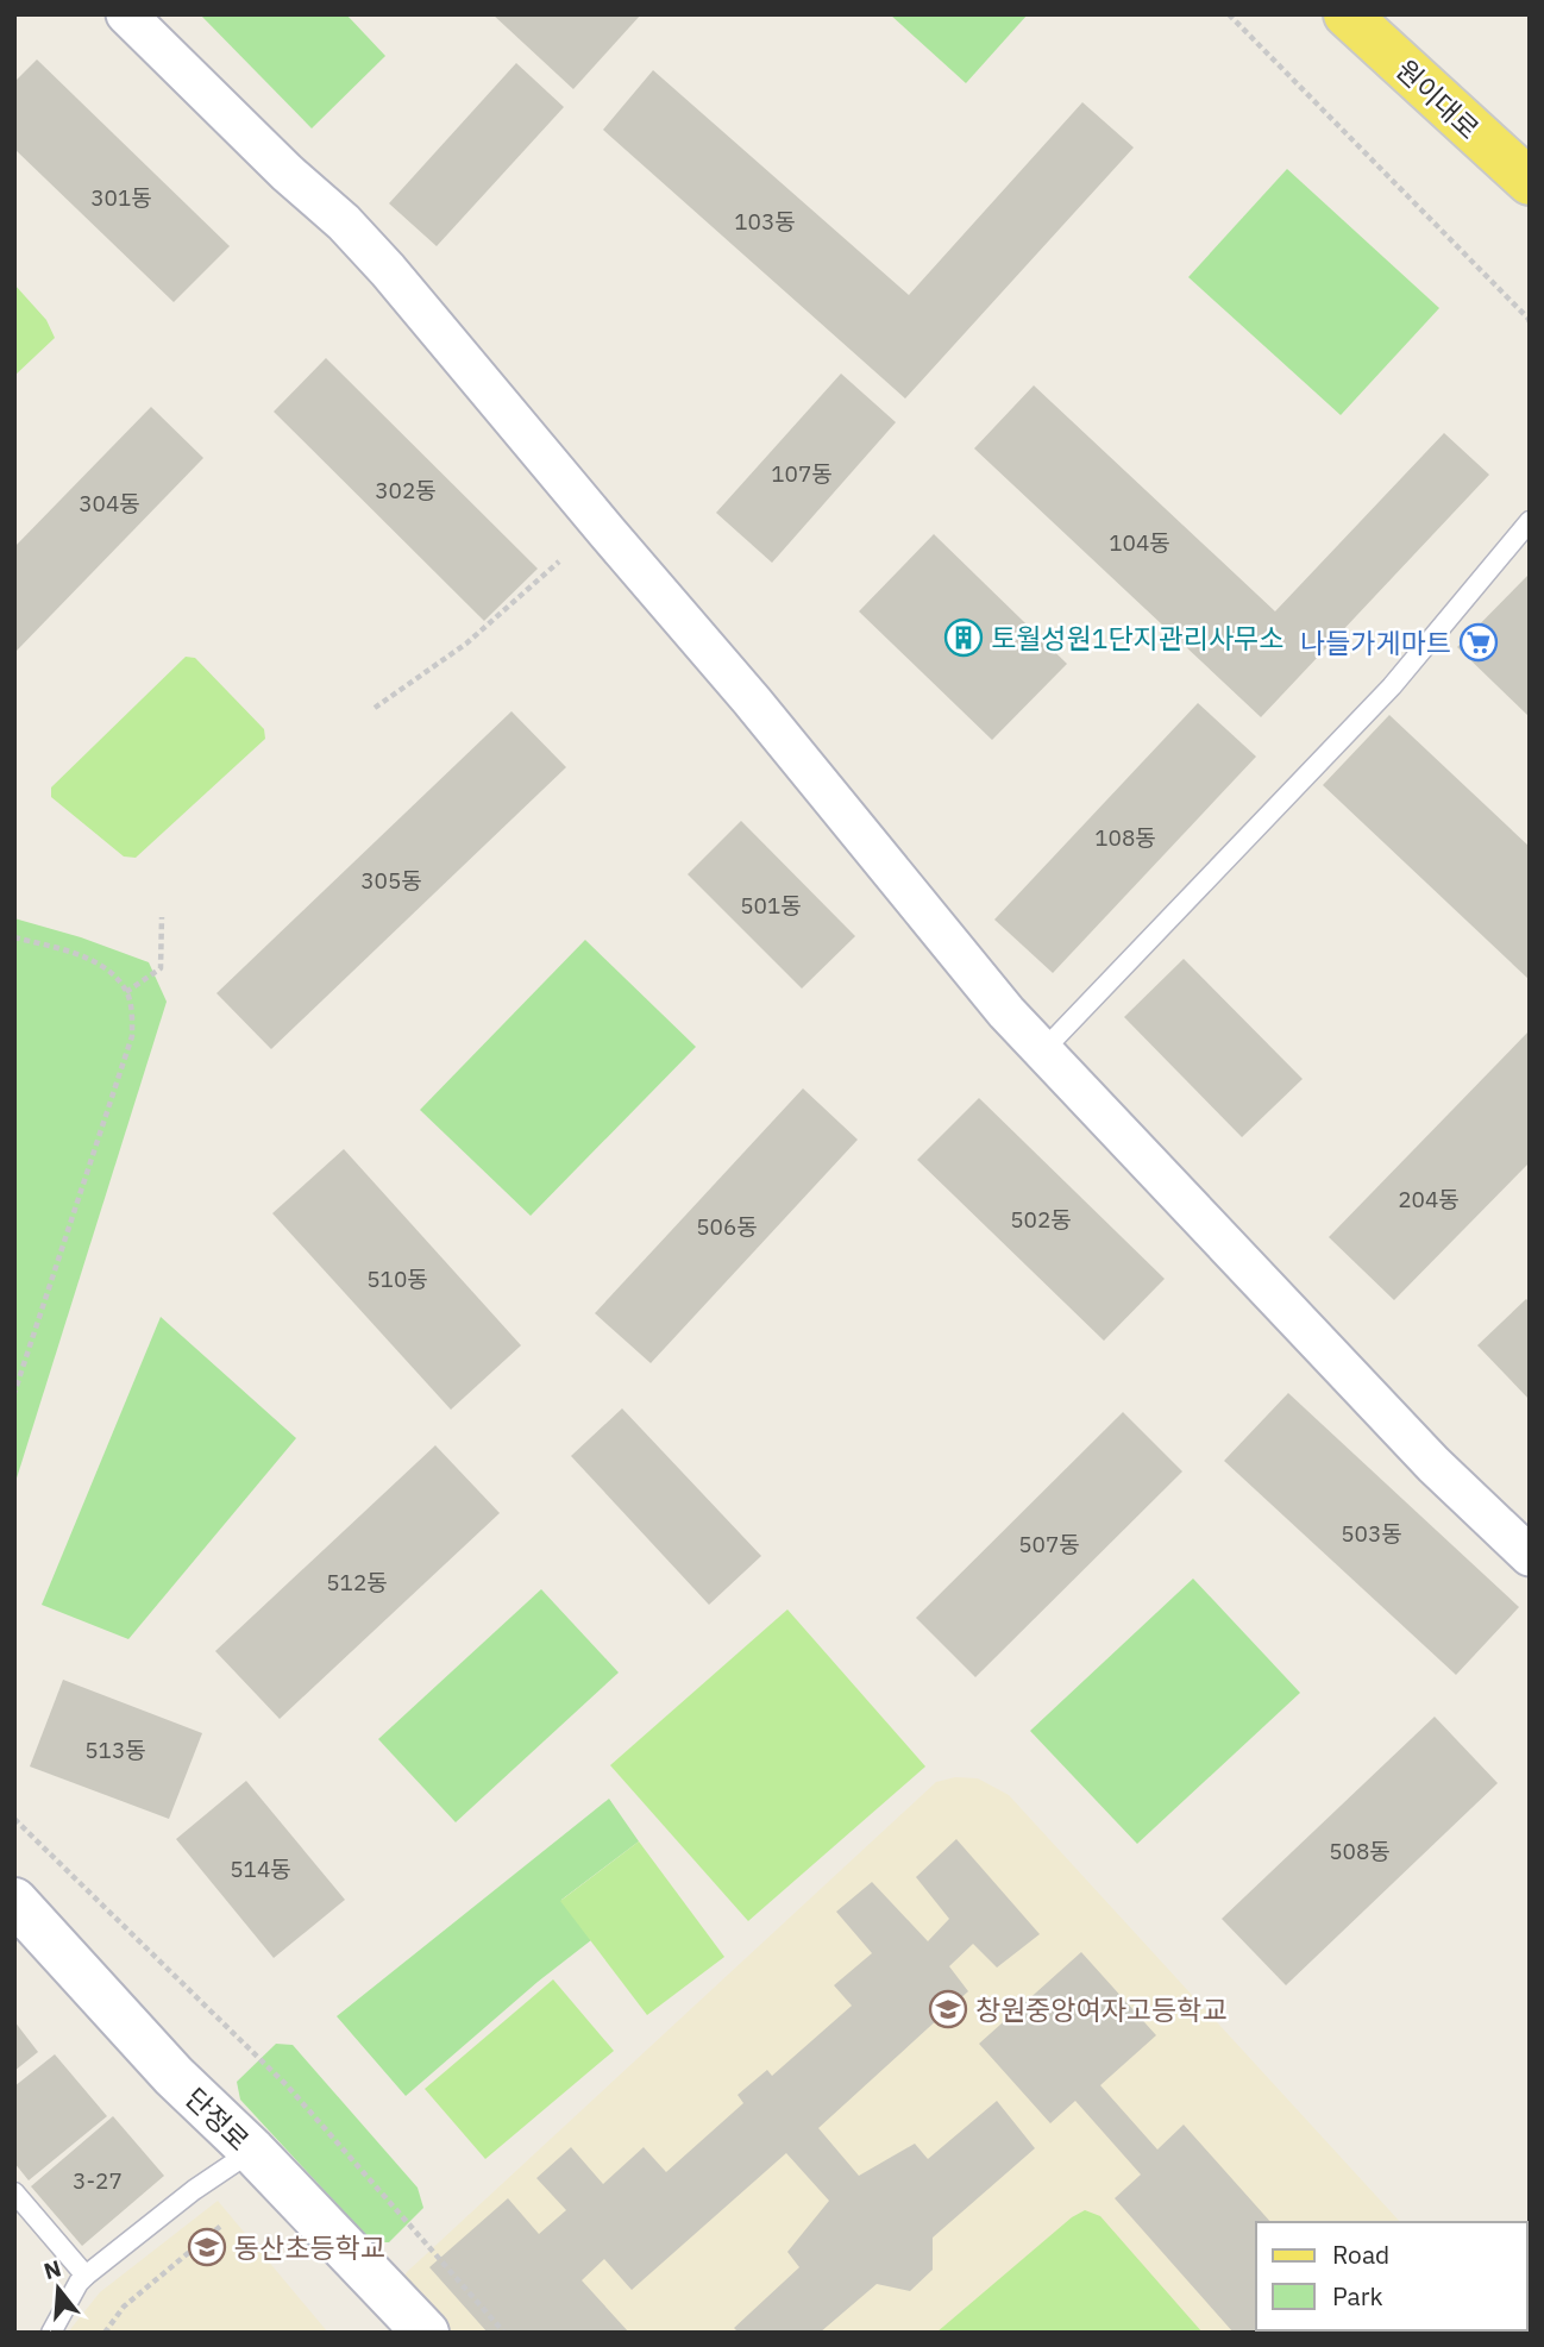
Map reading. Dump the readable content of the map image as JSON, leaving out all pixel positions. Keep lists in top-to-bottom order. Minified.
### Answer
{"streets":{"main road":["원이대로"],"street":["단정로"]},"places":{"building":["토월성원1단지관리사무소"],"supermarket":["나들가게마트"],"school or university":["창원중앙여자고등학교","동산초등학교"]},"house_numbers":["301동","103동","107동","302동","304동","104동","108동","305동","501동","204동","502동","506동","510동","503동","507동","512동","513동","508동","514동","3-27"],"legend":["Road","Park"],"north":"top"}
